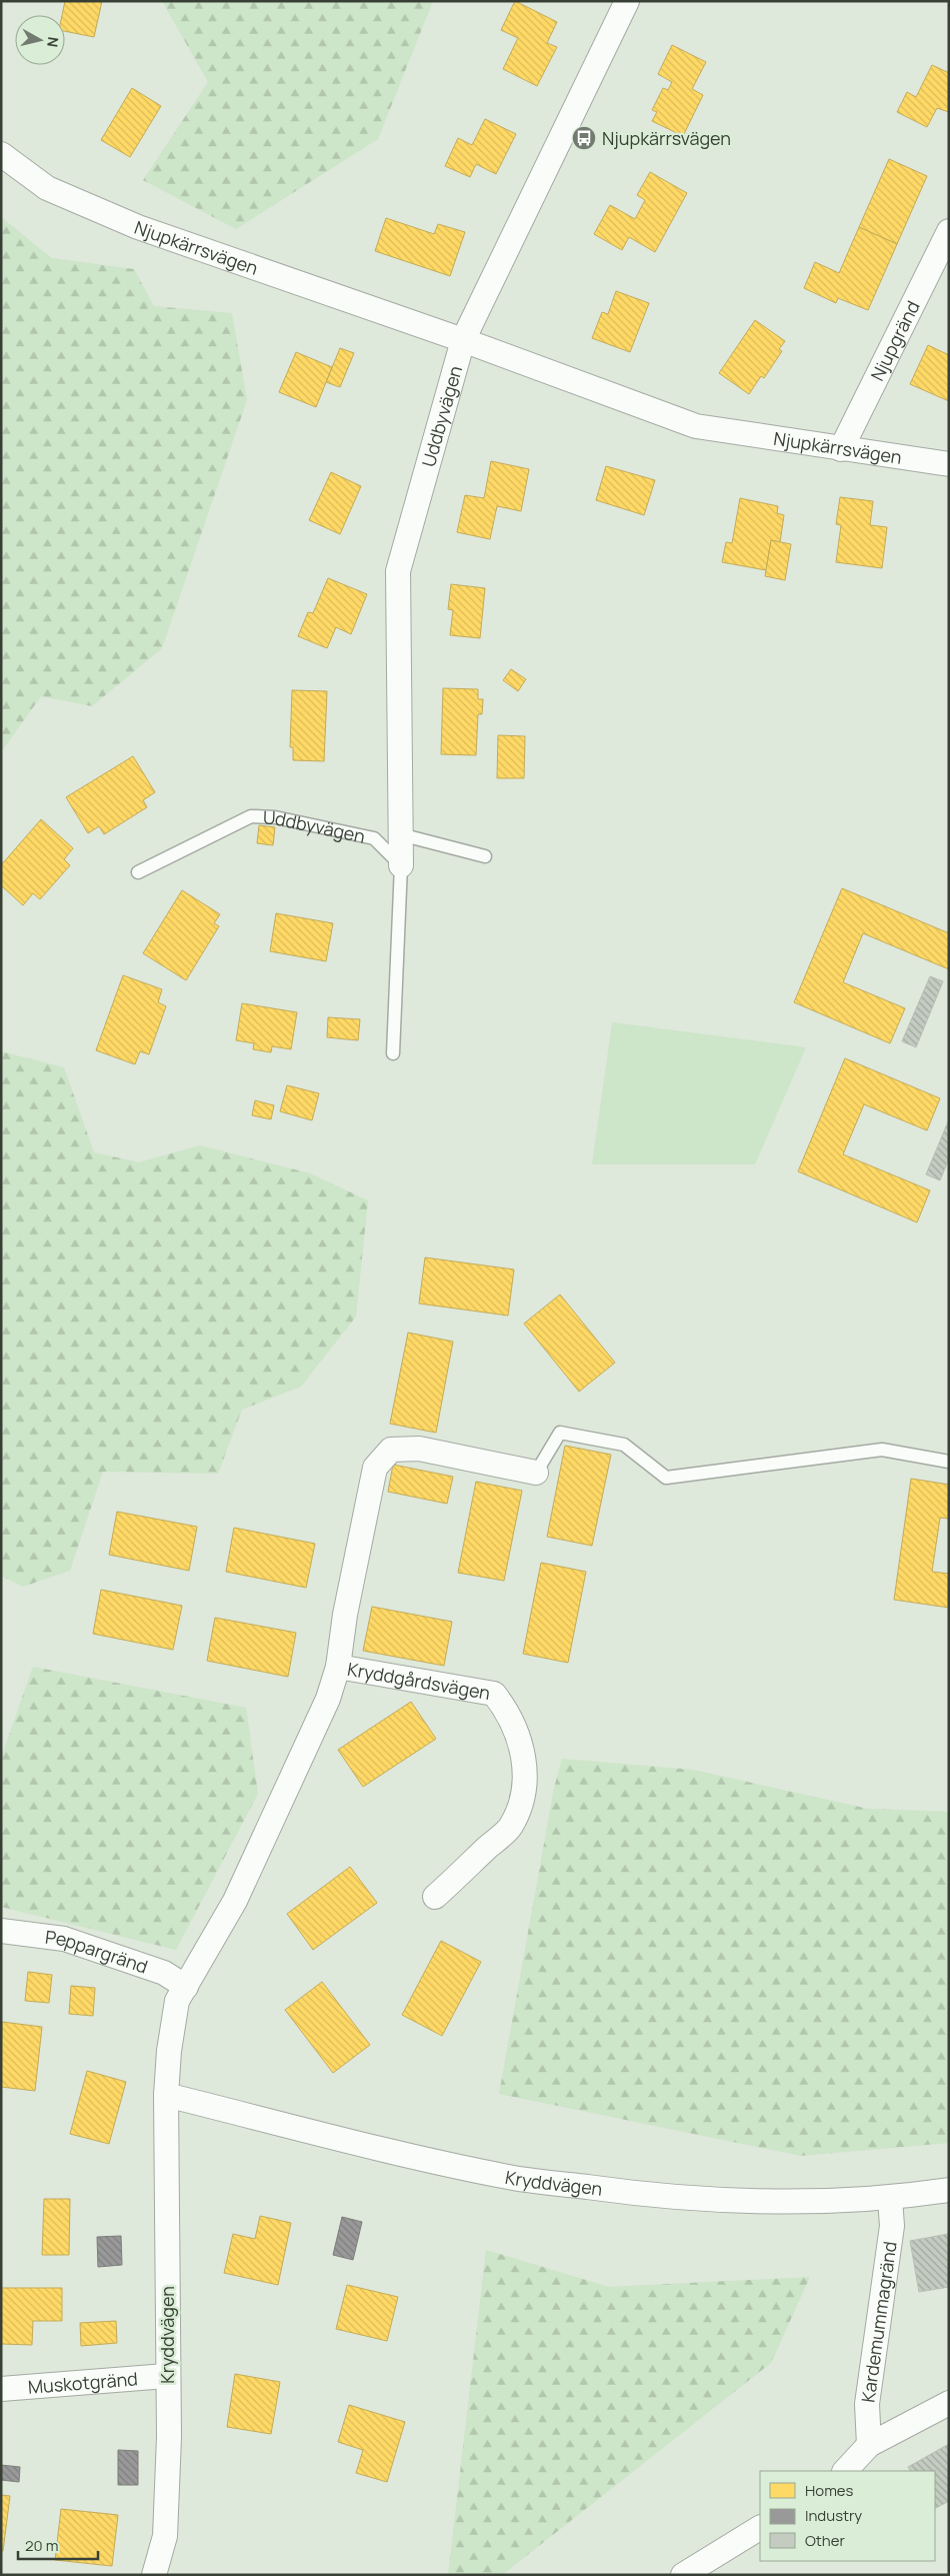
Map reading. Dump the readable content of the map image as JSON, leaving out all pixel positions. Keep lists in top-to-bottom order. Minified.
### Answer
{"streets":{"street":["Njupkärrsvägen","Njupgränd","Uddbyvägen","Kryddgårdsvägen","Peppargränd","Kryddvägen","Kardemummagränd","Muskotgränd"]},"crossings":[["Njupkärrsvägen","Njupgränd"],["Njupkärrsvägen","Uddbyvägen"],["Kryddgårdsvägen","Peppargränd"],["Kryddgårdsvägen","Kryddvägen"],["Peppargränd","Kryddvägen"],["Kryddvägen","Kardemummagränd"],["Kryddvägen","Muskotgränd"]],"places":{"bus stop":["Njupkärrsvägen"]},"legend":["Homes","Industry","Other"],"scale_bar":"20 m","north":"right"}
